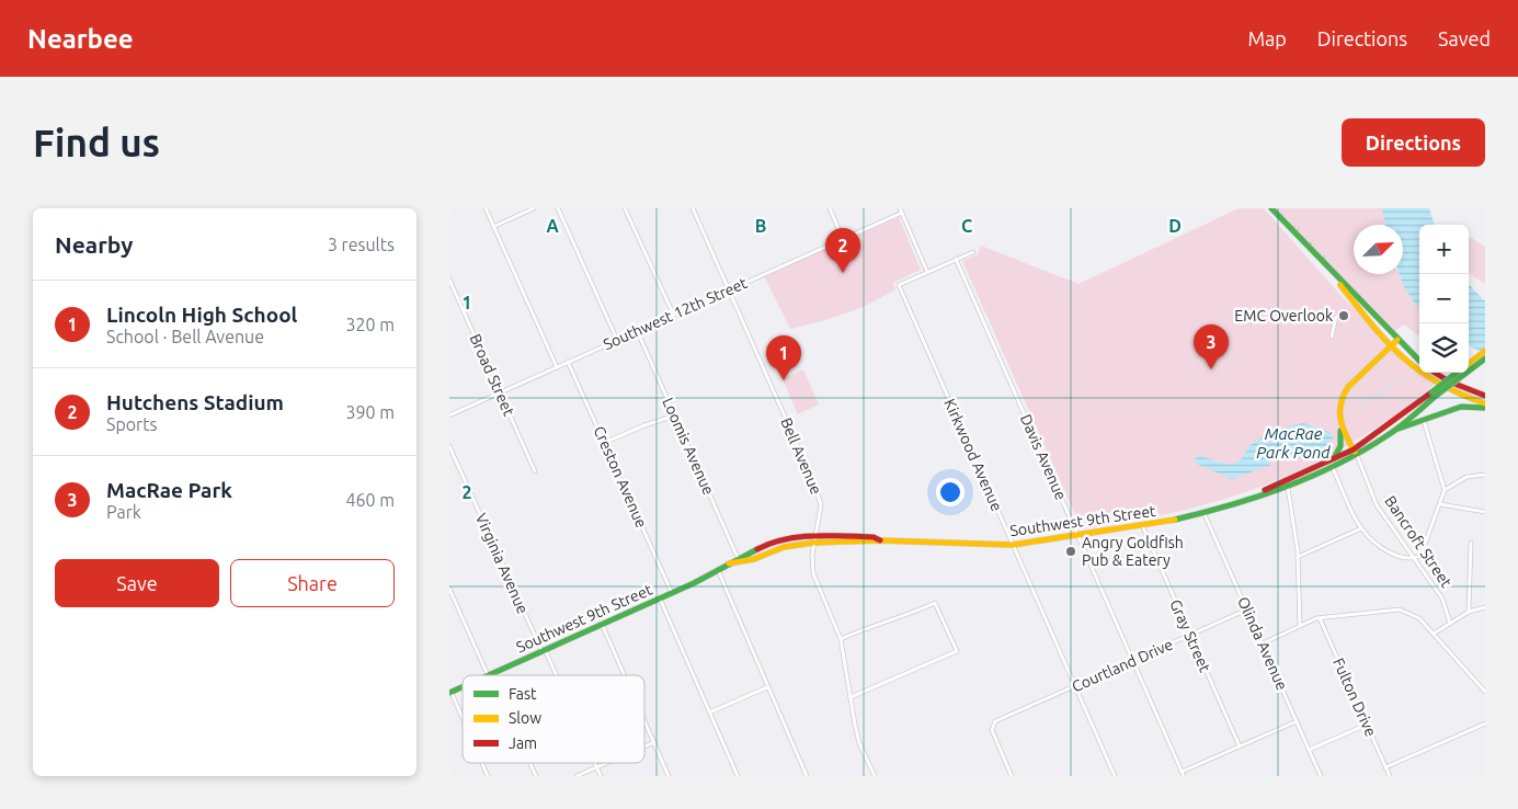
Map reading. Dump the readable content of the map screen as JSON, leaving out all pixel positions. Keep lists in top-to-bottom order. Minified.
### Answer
{"streets":{"main road":["Southwest 9th Street","Bancroft Street"],"street":["Southwest 12th Street","Broad Street","Loomis Avenue","Kirkwood Avenue","Bell Avenue","Davis Avenue","Creston Avenue","Virginia Avenue","Gray Street","Olinda Avenue","Courtland Drive","Fulton Drive"]},"crossings":[["Southwest 12th Street","Broad Street"],["Southwest 12th Street","Loomis Avenue"],["Southwest 12th Street","Bell Avenue"],["Southwest 12th Street","Creston Avenue"],["Loomis Avenue","Southwest 9th Street"],["Kirkwood Avenue","Southwest 9th Street"],["Kirkwood Avenue","Courtland Drive"],["Bell Avenue","Southwest 9th Street"],["Davis Avenue","Southwest 9th Street"],["Davis Avenue","Courtland Drive"],["Creston Avenue","Southwest 9th Street"],["Southwest 9th Street","Bancroft Street"],["Southwest 9th Street","Virginia Avenue"],["Southwest 9th Street","Gray Street"],["Southwest 9th Street","Olinda Avenue"],["Gray Street","Courtland Drive"],["Olinda Avenue","Courtland Drive"]],"water":["MacRae Park Pond"],"places":["EMC Overlook","Angry Goldfish Pub & Eatery"],"legend":["Fast","Slow","Jam"],"north":"top right","page":{"header":"Nearbee","nav":["Map","Directions","Saved"],"buttons":["Directions",["Save","Share"]],"title":"Find us","heading":["Nearby","3 results"],"map_buttons":["+","−"],"pins":["2","3","1"],"list":[{"mark":"1","name":"Lincoln High School","note":"School · Bell Avenue","value":"320 m"},{"mark":"2","name":"Hutchens Stadium","note":"Sports","value":"390 m"},{"mark":"3","name":"MacRae Park","note":"Park","value":"460 m"}]},"grid":{"columns":["A","B","C","D"],"rows":["1","2"]}}
